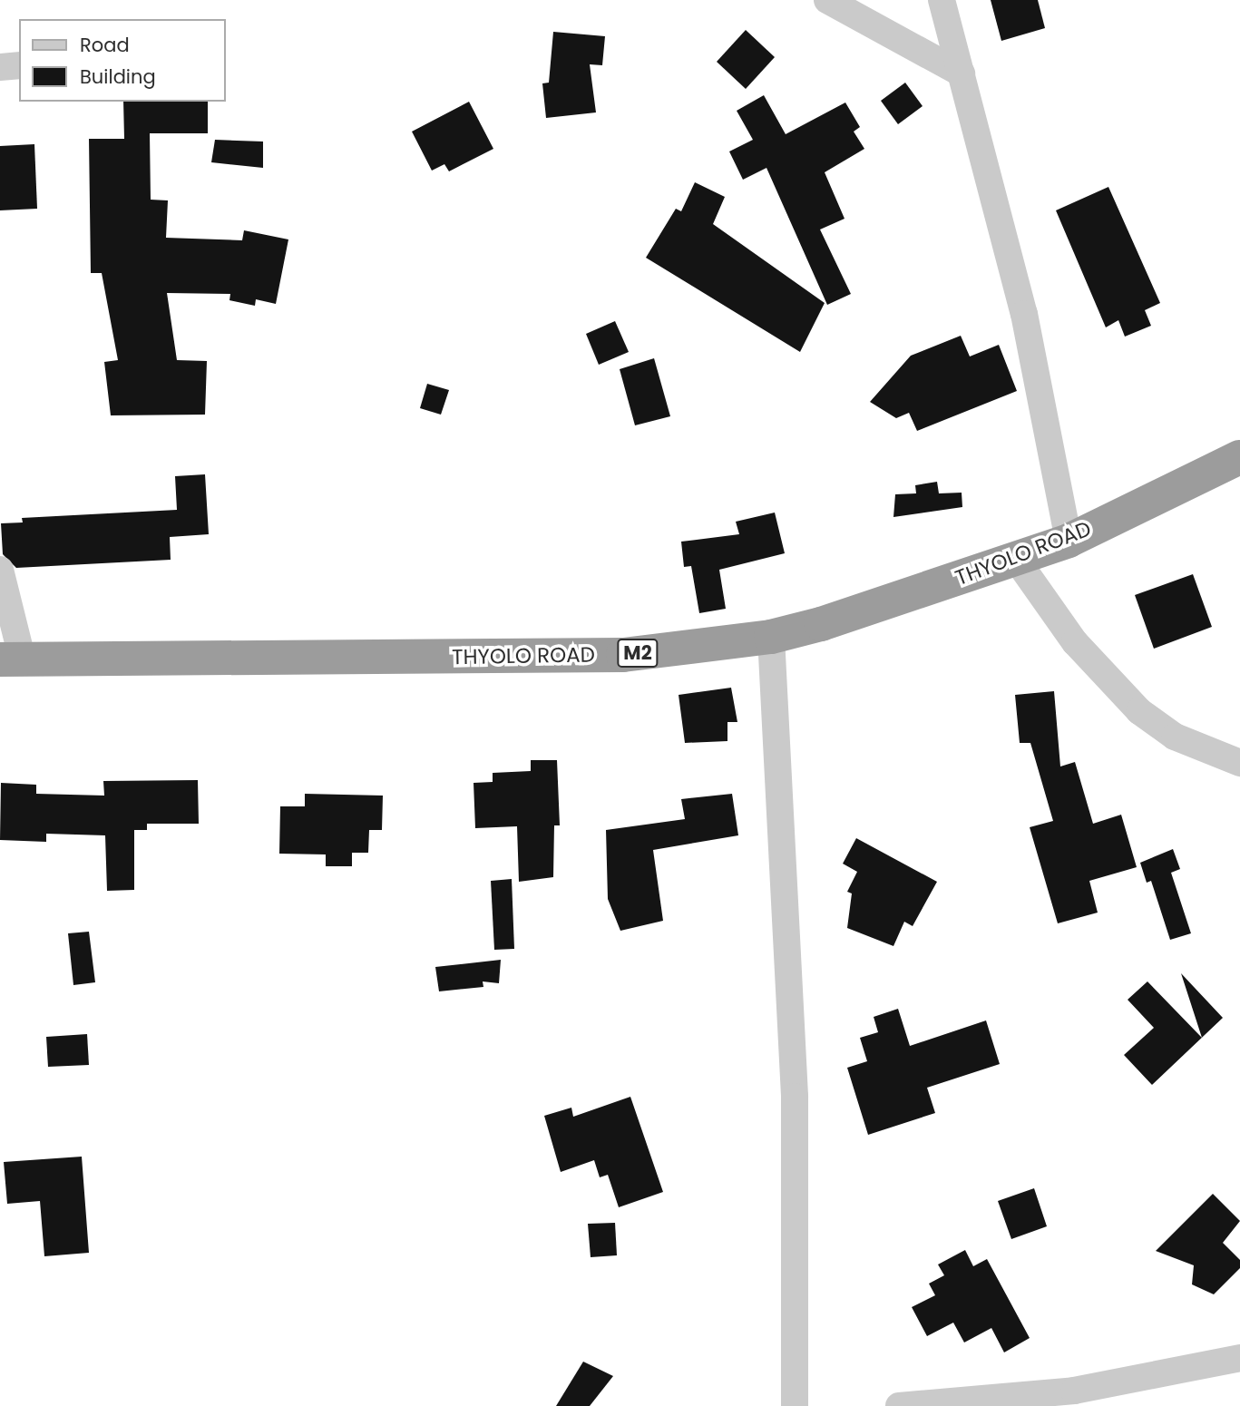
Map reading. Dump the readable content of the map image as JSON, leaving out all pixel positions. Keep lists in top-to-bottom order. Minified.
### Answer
{"streets":{"highway":["THYOLO ROAD","M2"]},"legend":["Road","Building"]}
